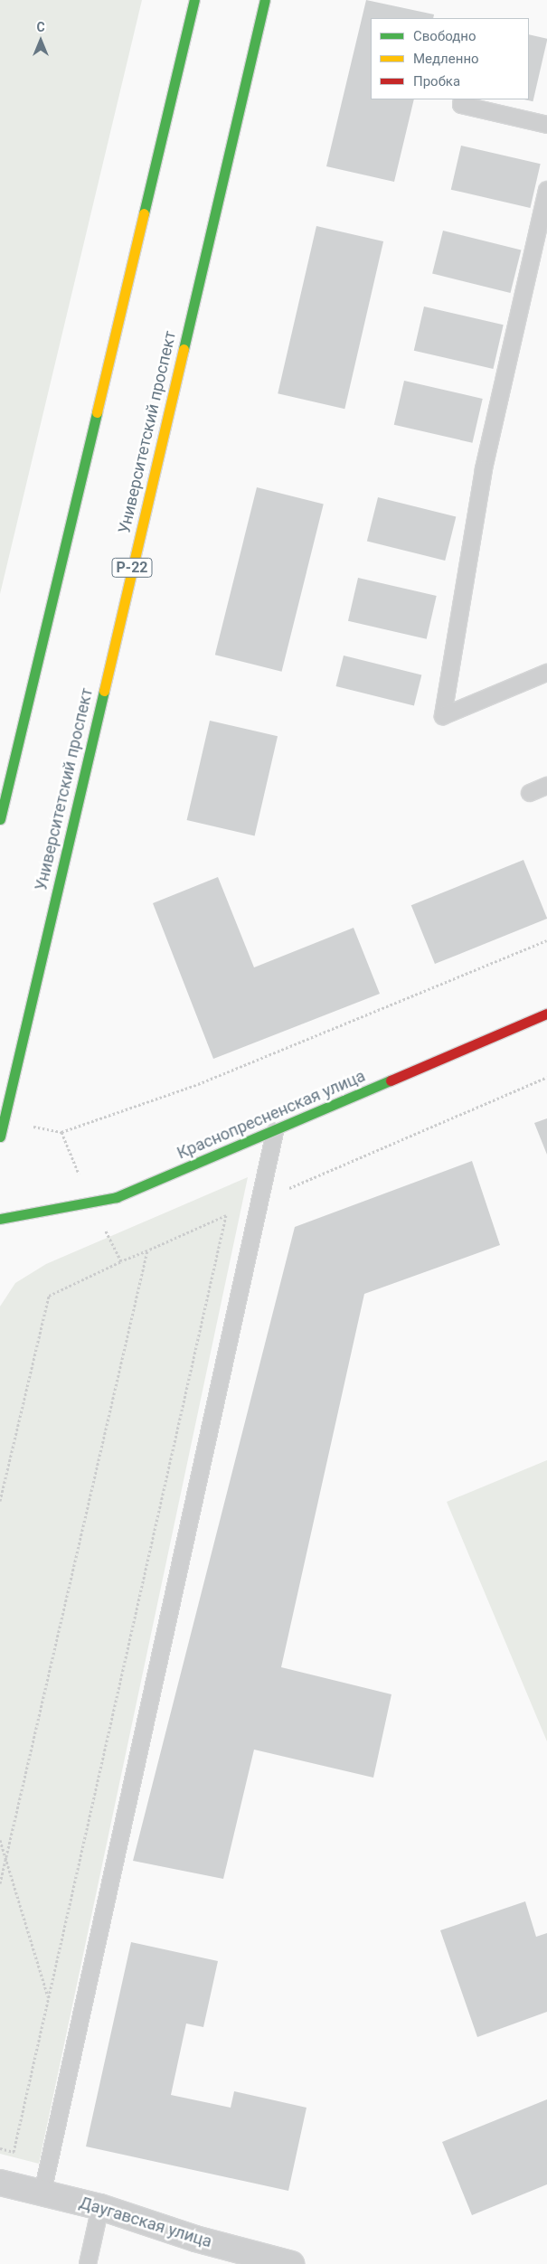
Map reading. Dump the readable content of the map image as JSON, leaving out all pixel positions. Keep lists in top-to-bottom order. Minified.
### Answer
{"streets":{"main road":["Университетский проспект","Р-22","Краснопресненская улица"],"street":["Даугавская улица"]},"legend":["Свободно","Медленно","Пробка"],"north":"top"}
